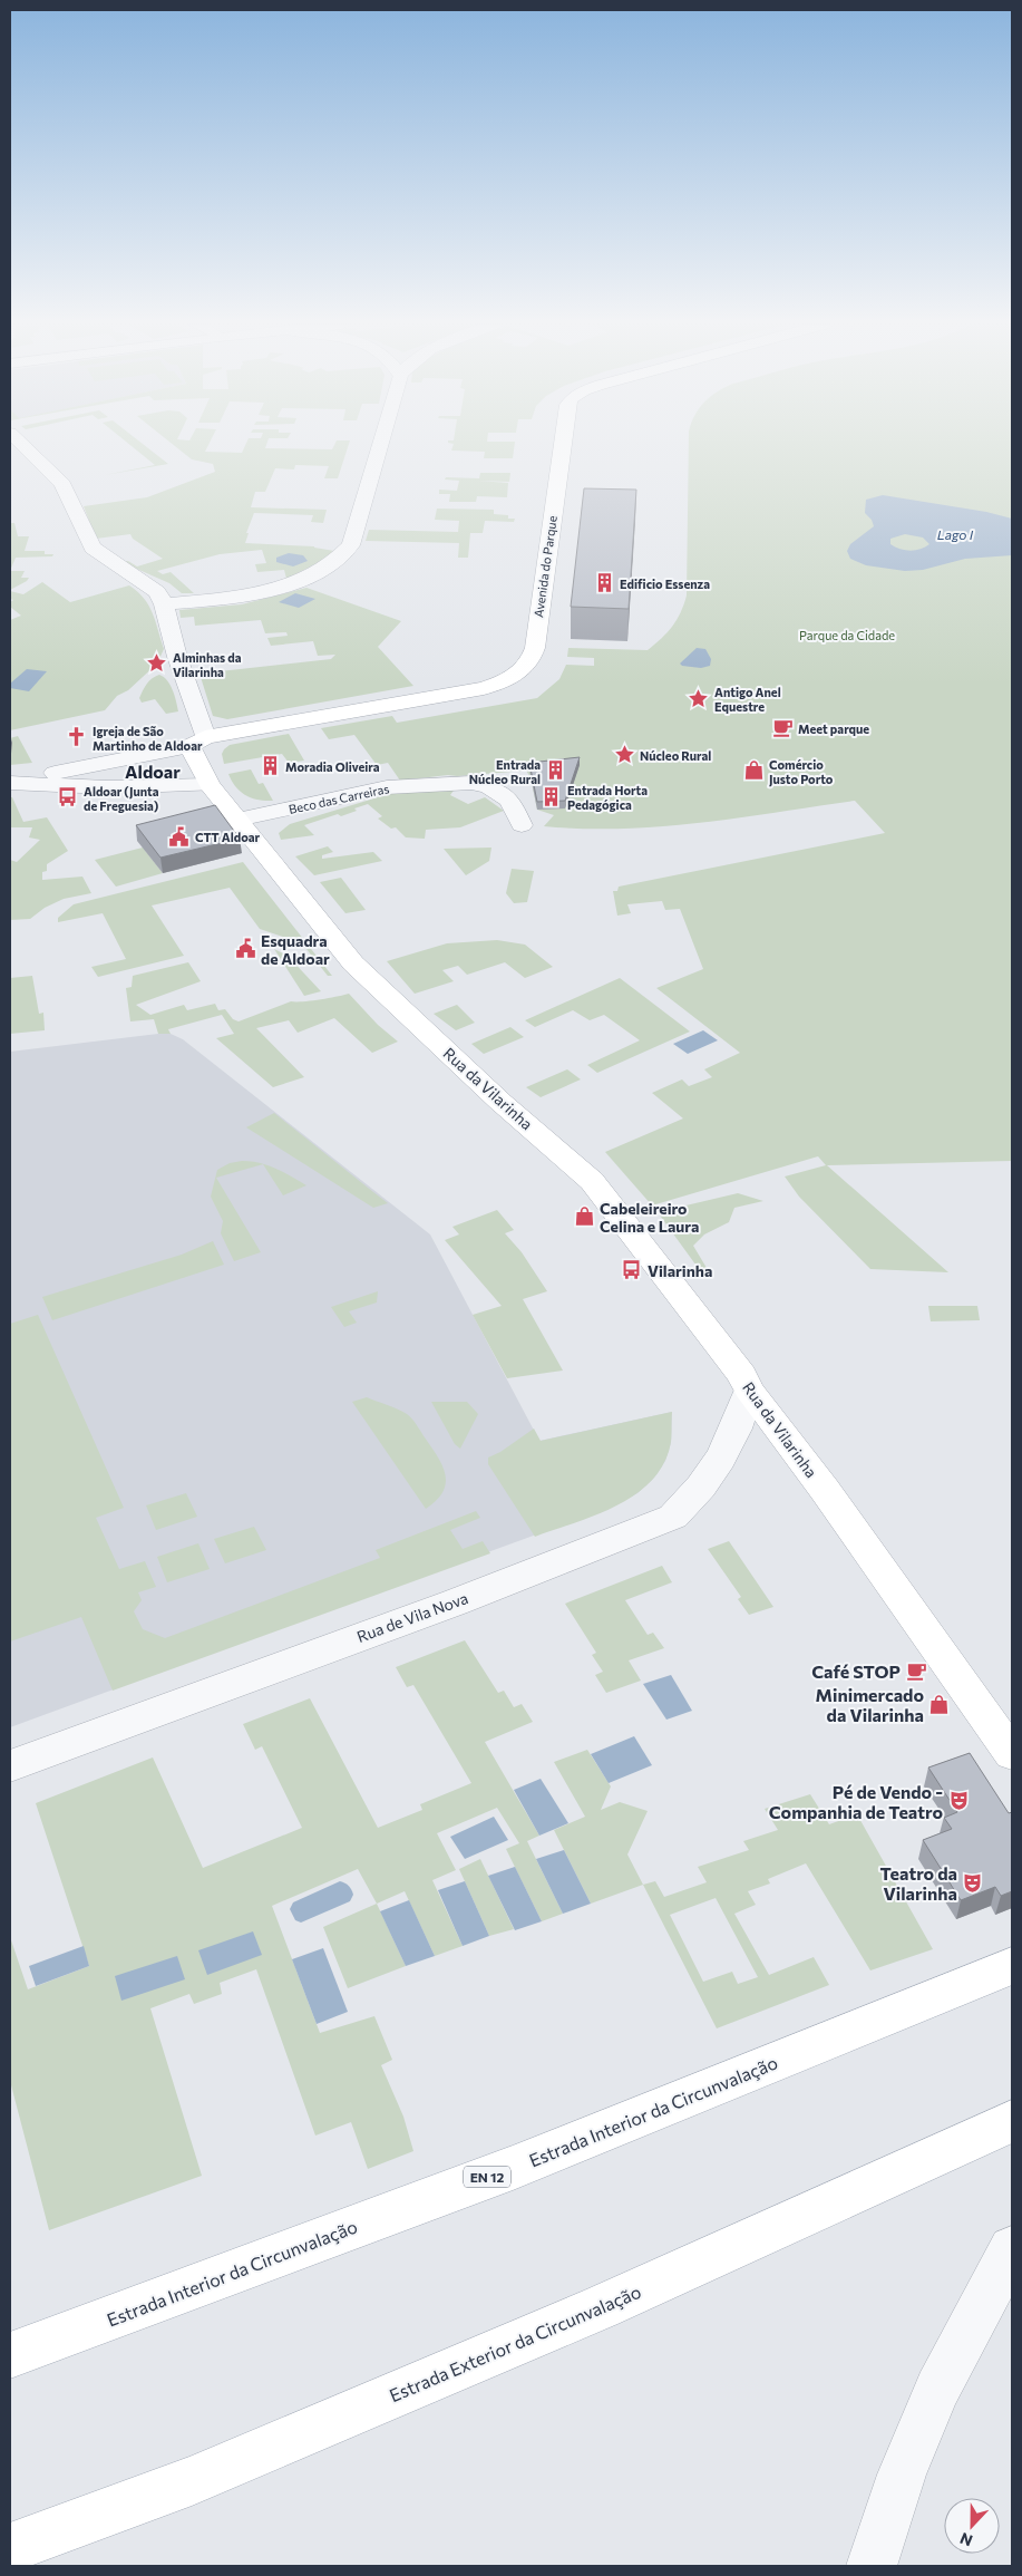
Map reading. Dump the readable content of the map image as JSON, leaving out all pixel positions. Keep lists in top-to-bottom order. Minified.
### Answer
{"streets":{"main road":["Avenida do Parque","Rua da Vilarinha","Estrada Interior da Circunvalação","EN 12","Estrada Exterior da Circunvalação"],"street":["Beco das Carreiras","Rua de Vila Nova"]},"crossings":[["Avenida do Parque","Rua da Vilarinha"],["Beco das Carreiras","Rua da Vilarinha"],["Rua da Vilarinha","Rua de Vila Nova"]],"districts":["Aldoar"],"water":["Lago I"],"parks":["Parque da Cidade"],"places":{"building":["Edificio Essenza","Moradia Oliveira","Entrada Núcleo Rural","Entrada Horta Pedagógica"],"place":["Alminhas da Vilarinha","Antigo Anel Equestre","Núcleo Rural"],"cafe":["Meet parque","Café STOP"],"church":["Igreja de São Martinho de Aldoar"],"shop":["Comércio Justo Porto","Cabeleireiro Celina e Laura","Minimercado da Vilarinha"],"bus stop":["Aldoar (Junta de Freguesia)","Vilarinha"],"public building":["CTT Aldoar","Esquadra de Aldoar"],"theatre":["Pé de Vendo - Companhia de Teatro","Teatro da Vilarinha"]},"north":"bottom"}
